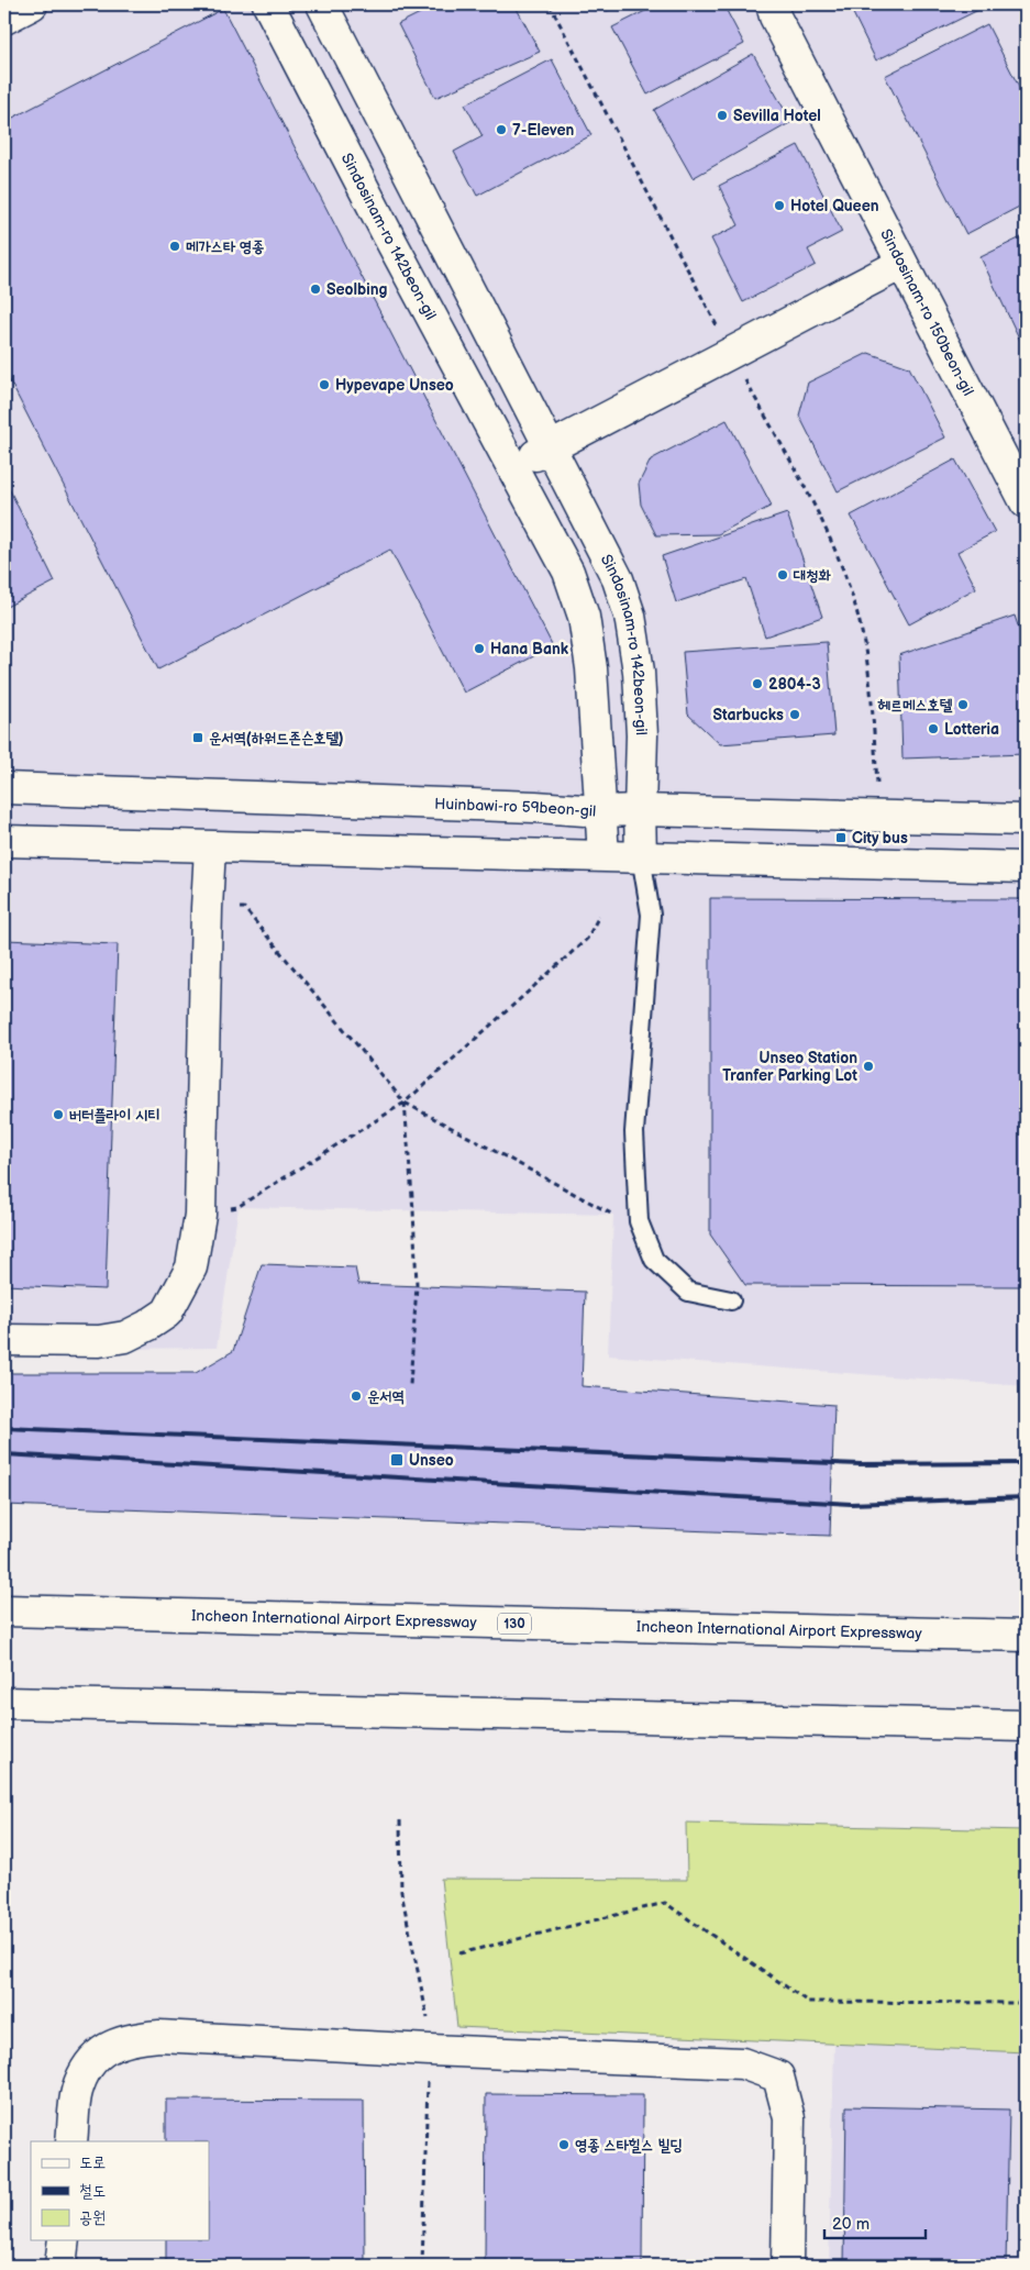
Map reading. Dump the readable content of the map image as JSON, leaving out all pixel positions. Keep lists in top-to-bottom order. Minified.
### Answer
{"streets":{"main road":["Sindosinam-ro 142beon-gil","Sindosinam-ro 150beon-gil","Huinbawi-ro 59beon-gil","Incheon International Airport Expressway","130"]},"crossings":[["Sindosinam-ro 142beon-gil","Huinbawi-ro 59beon-gil"]],"places":{"other":["Sevilla Hotel","7-Eleven","Hotel Queen","메가스타 영종","Seolbing","Hypevape Unseo","대청화","Hana Bank","2804-3","헤르메스호텔","Starbucks","Lotteria","Unseo Station Tranfer Parking Lot","버터플라이 시티","운서역","영종 스타힐스 빌딩"],"transit":["운서역(하워드존슨호텔)","City bus","Unseo"]},"legend":["도로","철도","공원"],"scale_bar":"20 m"}
